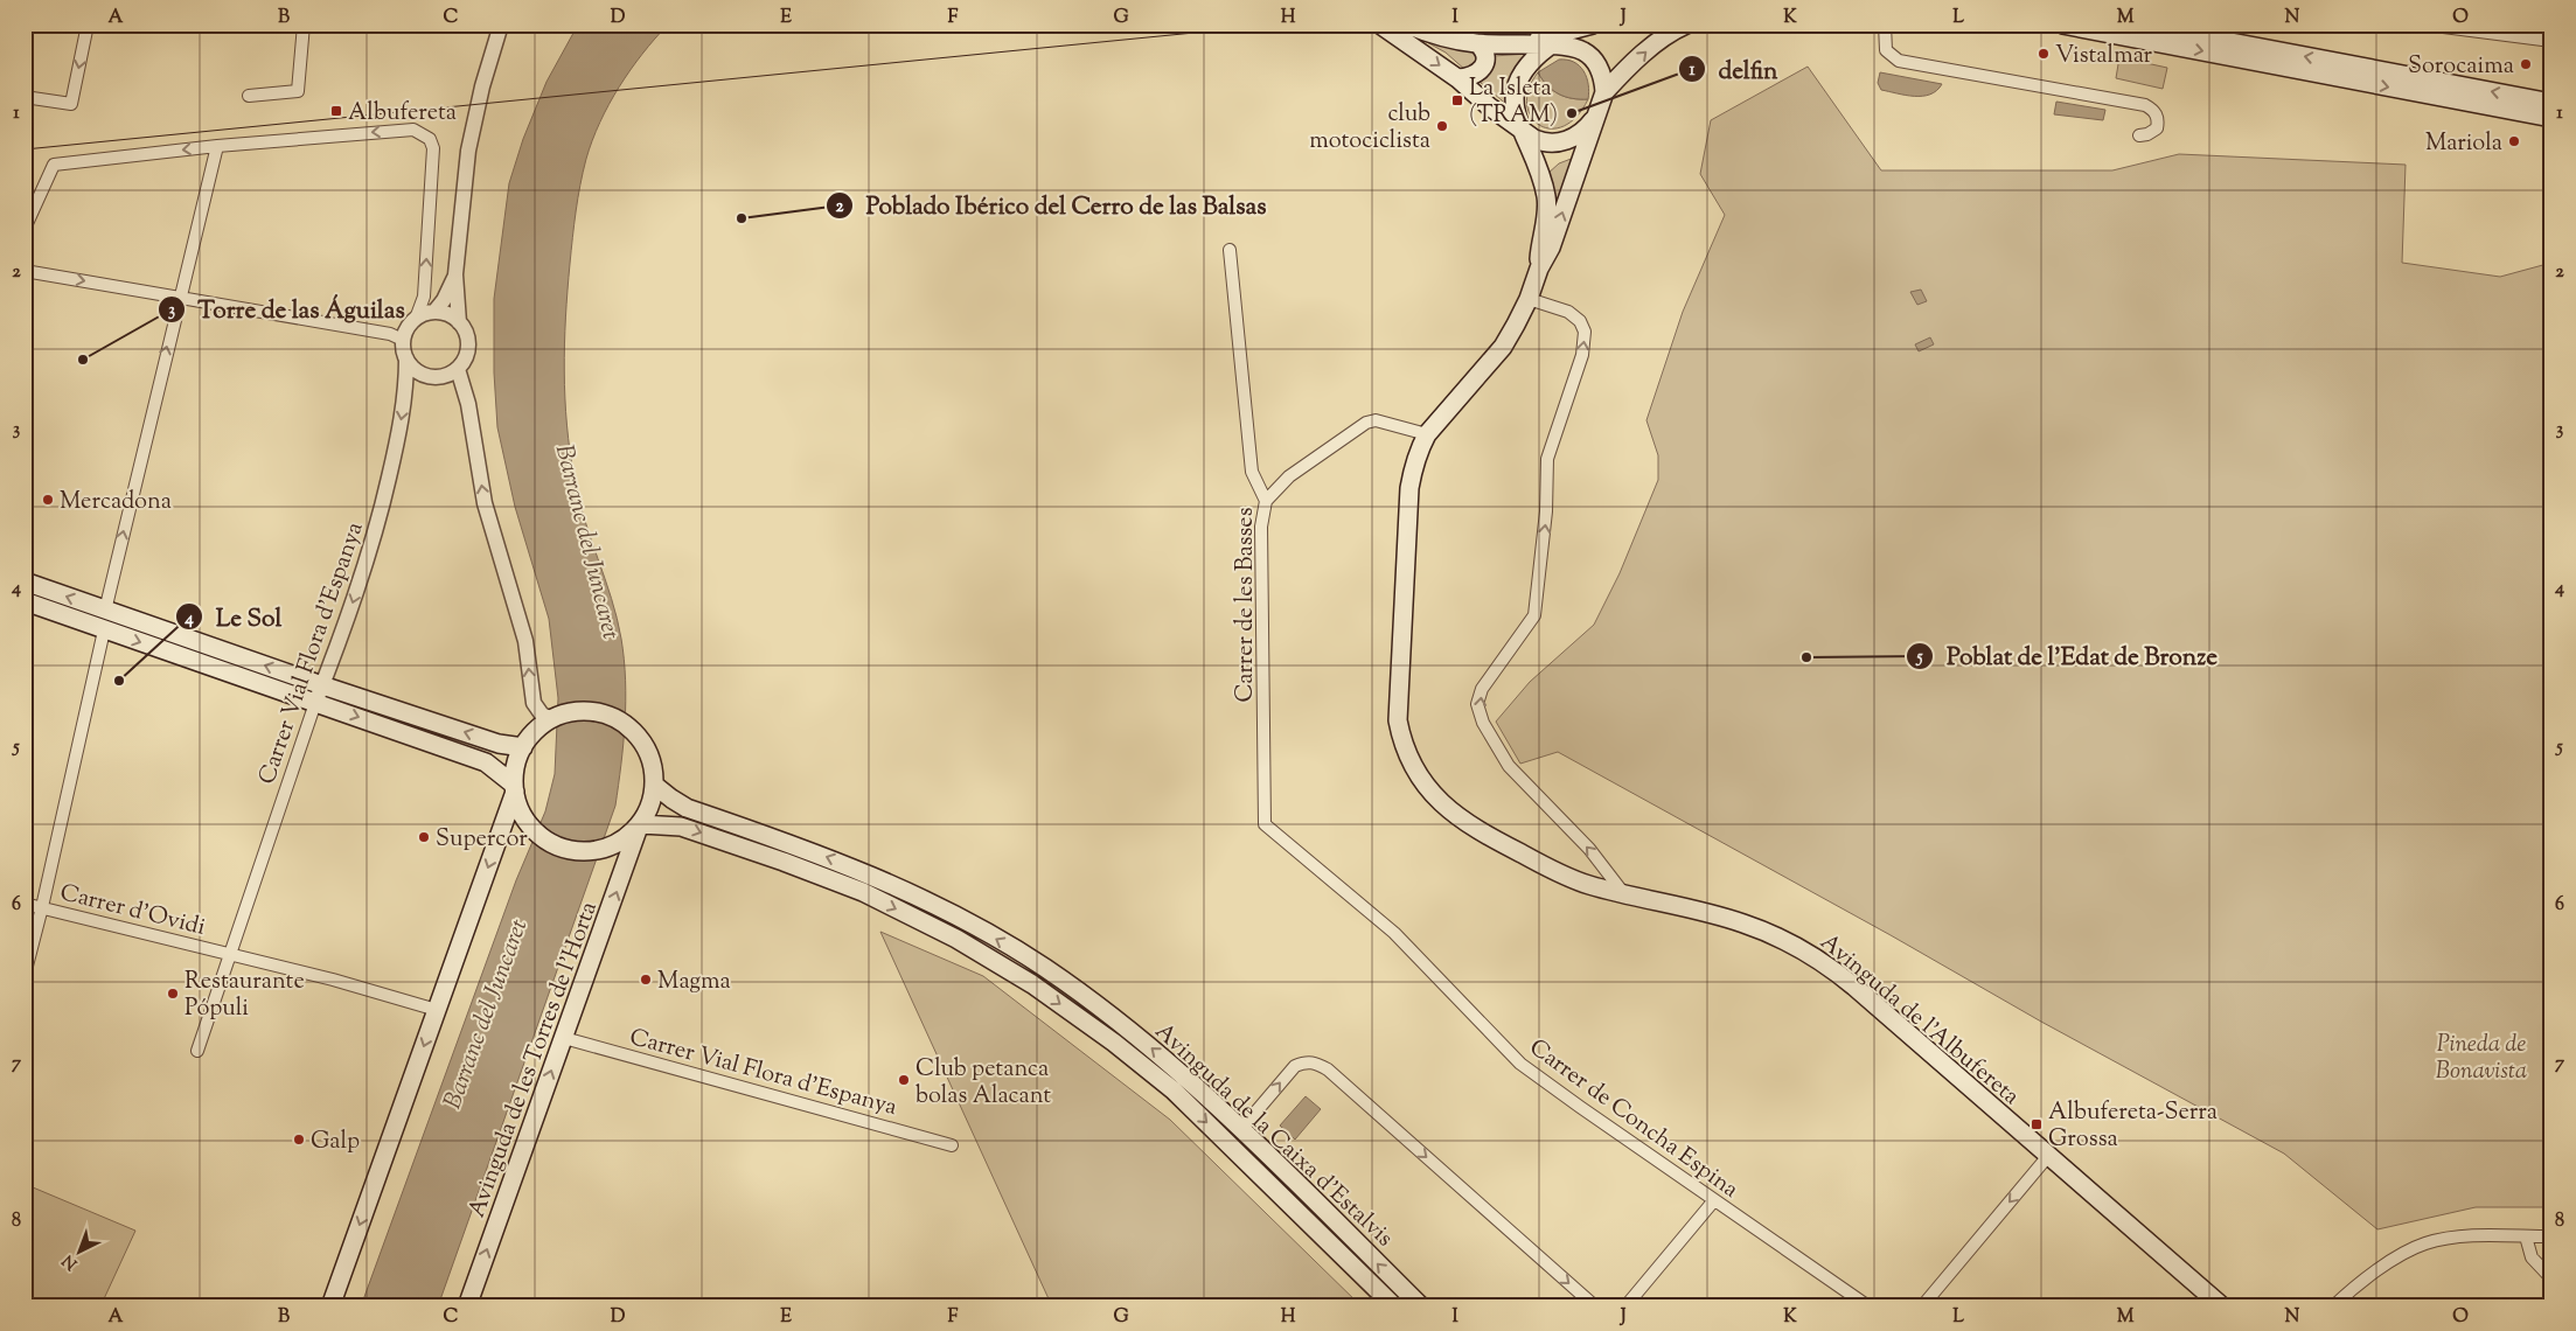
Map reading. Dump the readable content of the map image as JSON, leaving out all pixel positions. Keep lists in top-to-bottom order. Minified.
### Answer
{"streets":{"main road":["Avinguda de l'Albufereta","Avinguda de les Torres de l'Horta","Avinguda de la Caixa d'Estalvis"],"street":["Carrer de les Basses","Carrer Vial Flora d'Espanya","Carrer d'Ovidi","Carrer de Concha Espina"]},"crossings":[["Carrer de les Basses","Carrer de Concha Espina"],["Carrer Vial Flora d'Espanya","Carrer d'Ovidi"],["Carrer Vial Flora d'Espanya","Avinguda de les Torres de l'Horta"],["Avinguda de les Torres de l'Horta","Avinguda de la Caixa d'Estalvis"]],"water":["Barranc del Juncaret"],"parks":["Pineda de Bonavista"],"places":{"other":["Vistalmar","Sorocaima","delfin","club motociclista","Mariola","Poblado Ibérico del Cerro de las Balsas","Torre de las Águilas","Mercadona","Poblat de l'Edat de Bronze","Le Sol","Supercor","Magma","Restaurante Pópuli","Club petanca bolas Alacant","Galp"],"transit":["La Isleta (TRAM)","Albufereta","Albufereta-Serra Grossa"]},"north":"bottom left","grid":{"columns":["A","B","C","D","E","F","G","H","I","J","K","L","M","N","O"],"rows":["1","2","3","4","5","6","7","8"]}}
